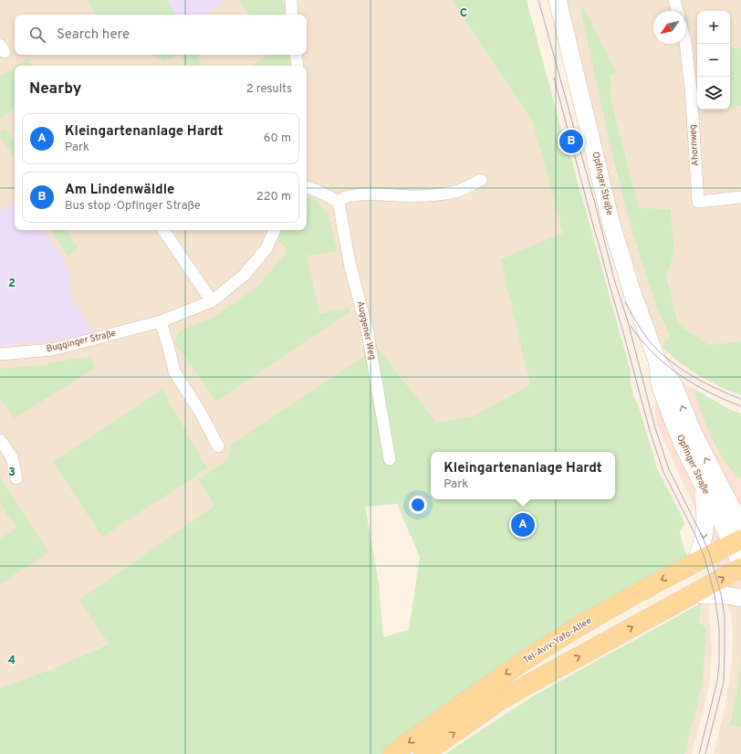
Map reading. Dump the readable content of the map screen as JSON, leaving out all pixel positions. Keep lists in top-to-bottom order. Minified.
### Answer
{"streets":{"main road":["Tel-Aviv-Yafo-Allee"],"street":["Ahornweg","Opfinger Straße","Auggener Weg","Bugginger Straße"]},"crossings":[["Opfinger Straße","Tel-Aviv-Yafo-Allee"]],"north":"bottom left","page":{"map_buttons":["+","−"],"search":"Search here","heading":["Nearby","2 results"],"list":[{"mark":"A","name":"Kleingartenanlage Hardt","note":"Park","value":"60 m"},{"mark":"B","name":"Am Lindenwäldle","note":"Bus stop · Opfinger Straße","value":"220 m"}],"pins":["B","A"],"popup":["Kleingartenanlage Hardt","Park"]},"grid":{"columns":["C"],"rows":["2","3","4"]}}
